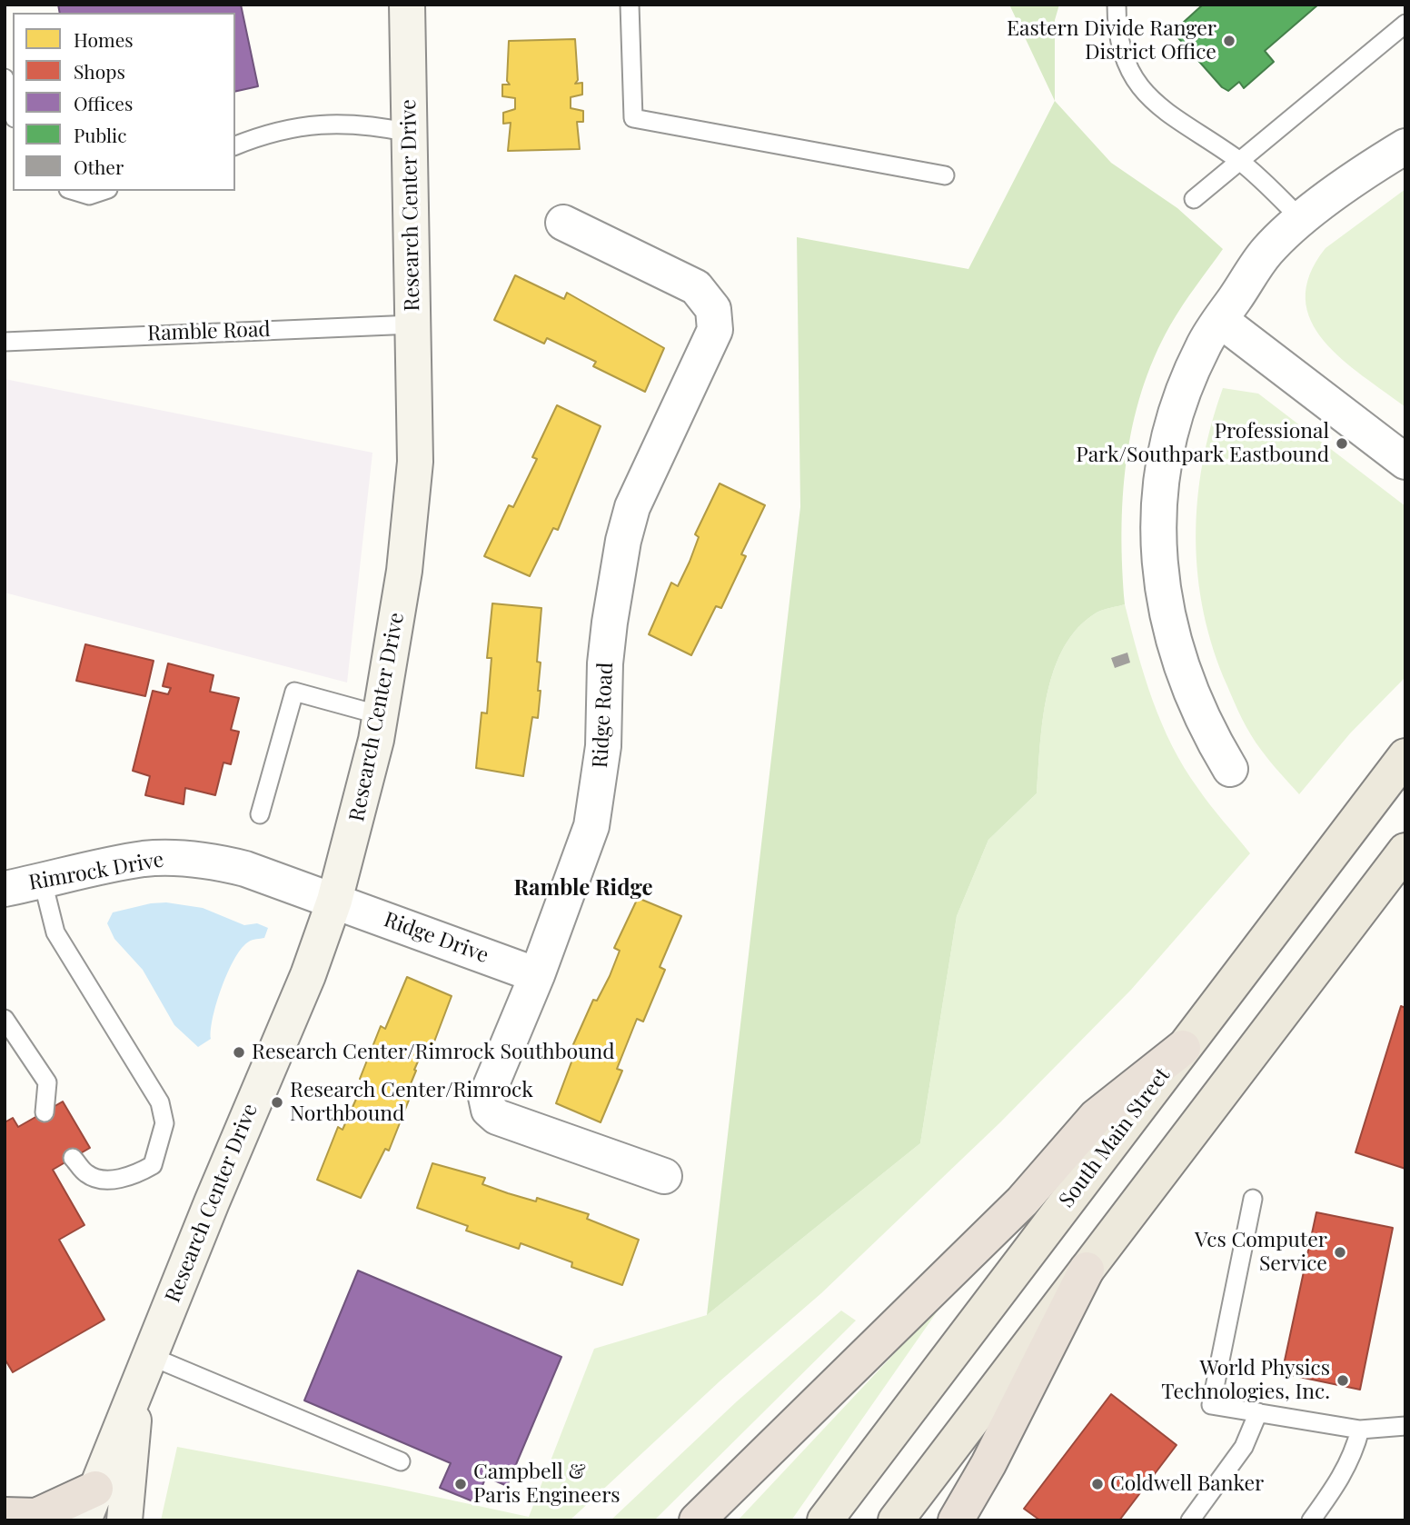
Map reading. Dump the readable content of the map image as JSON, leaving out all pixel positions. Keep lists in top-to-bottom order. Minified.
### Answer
{"streets":{"main road":["Research Center Drive","South Main Street"],"street":["Ridge Road","Rimrock Drive","Ridge Drive"],"lane":["Ramble Road"]},"crossings":[["Research Center Drive","Ramble Road"],["Research Center Drive","Rimrock Drive"],["Research Center Drive","Ridge Drive"],["Ridge Road","Ridge Drive"],["Rimrock Drive","Ridge Drive"]],"districts":["Ramble Ridge"],"places":["Eastern Divide Ranger District Office","Professional Park/Southpark Eastbound","Research Center/Rimrock Southbound","Research Center/Rimrock Northbound","Vcs Computer Service","World Physics Technologies, Inc.","Campbell & Paris Engineers","Coldwell Banker"],"legend":["Homes","Shops","Offices","Public","Other"]}
